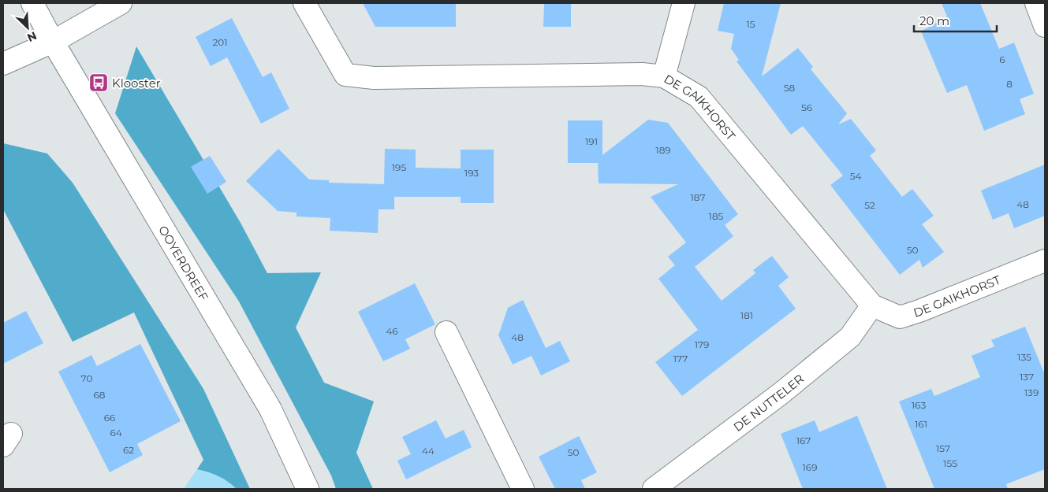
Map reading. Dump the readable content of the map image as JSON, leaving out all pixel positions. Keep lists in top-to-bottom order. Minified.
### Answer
{"streets":{"street":["DE GAIKHORST","OOYERDREEF","DE NUTTELER"]},"crossings":[["DE GAIKHORST","DE NUTTELER"]],"places":{"bus stop":["Klooster"]},"house_numbers":["15","201","6","8","58","56","191","189","195","193","54","187","48","52","185","50","181","46","48","179","135","177","137","70","139","68","163","66","161","64","167","157","62","44","50","155","169"],"scale_bar":"20 m","north":"bottom right"}
